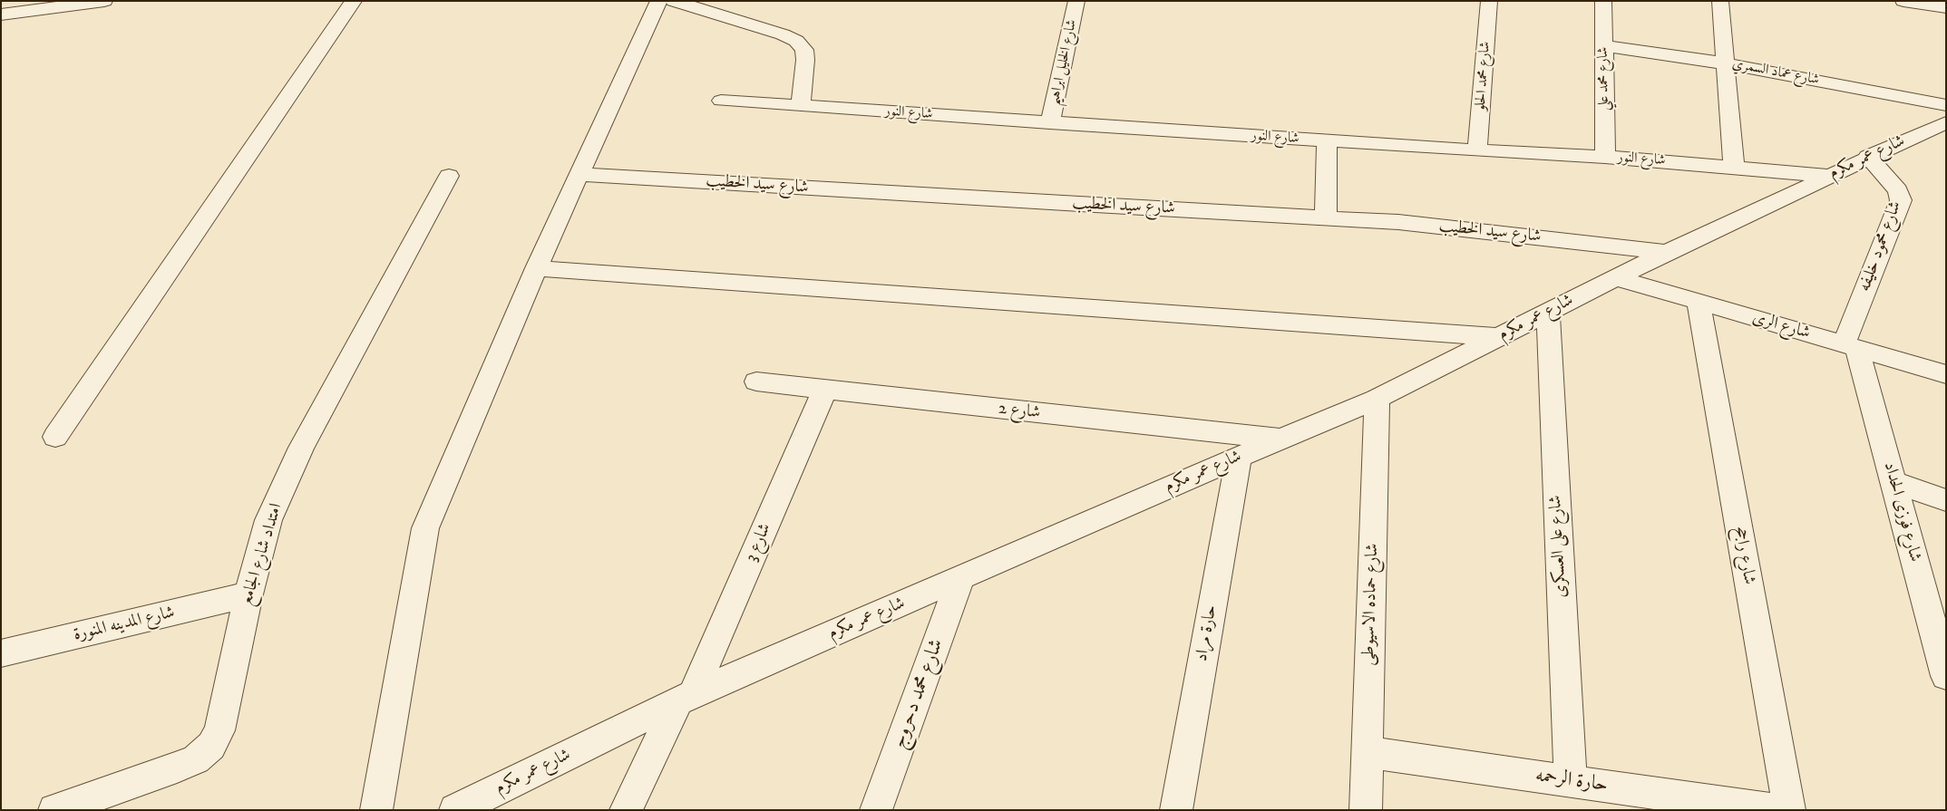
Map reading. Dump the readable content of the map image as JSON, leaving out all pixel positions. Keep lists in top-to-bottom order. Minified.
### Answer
{"streets":{"street":["شارع الخليل ابراهيم","شارع عماد السمري","شارع محمد الحلو","شارع محمد علي","شارع النور","شارع عمر مكرم","شارع سيد الخطيب","شارع محمود خليفه","شارع الرى","شارع 2","شارع فوزى الحداد","شارع 3","شارع على العسكرى","امتداد شارع الجامع","شارع راجح","شارع حماده الاسيوطى","شارع المدينه المنورة","حارة مراد","شارع محمد دحروج","حارة الرحمه"]},"crossings":[["شارع الخليل ابراهيم","شارع النور"],["شارع عماد السمري","شارع محمد علي"],["شارع محمد الحلو","شارع النور"],["شارع محمد علي","شارع النور"],["شارع النور","شارع عمر مكرم"],["شارع عمر مكرم","شارع سيد الخطيب"],["شارع عمر مكرم","شارع محمود خليفه"],["شارع عمر مكرم","شارع الرى"],["شارع عمر مكرم","شارع 2"],["شارع عمر مكرم","شارع 3"],["شارع عمر مكرم","شارع على العسكرى"],["شارع عمر مكرم","شارع حماده الاسيوطى"],["شارع عمر مكرم","حارة مراد"],["شارع عمر مكرم","شارع محمد دحروج"],["شارع محمود خليفه","شارع الرى"],["شارع محمود خليفه","شارع فوزى الحداد"],["شارع الرى","شارع فوزى الحداد"],["شارع الرى","شارع راجح"],["شارع 2","شارع 3"],["شارع على العسكرى","حارة الرحمه"],["امتداد شارع الجامع","شارع المدينه المنورة"],["شارع حماده الاسيوطى","حارة الرحمه"]]}
